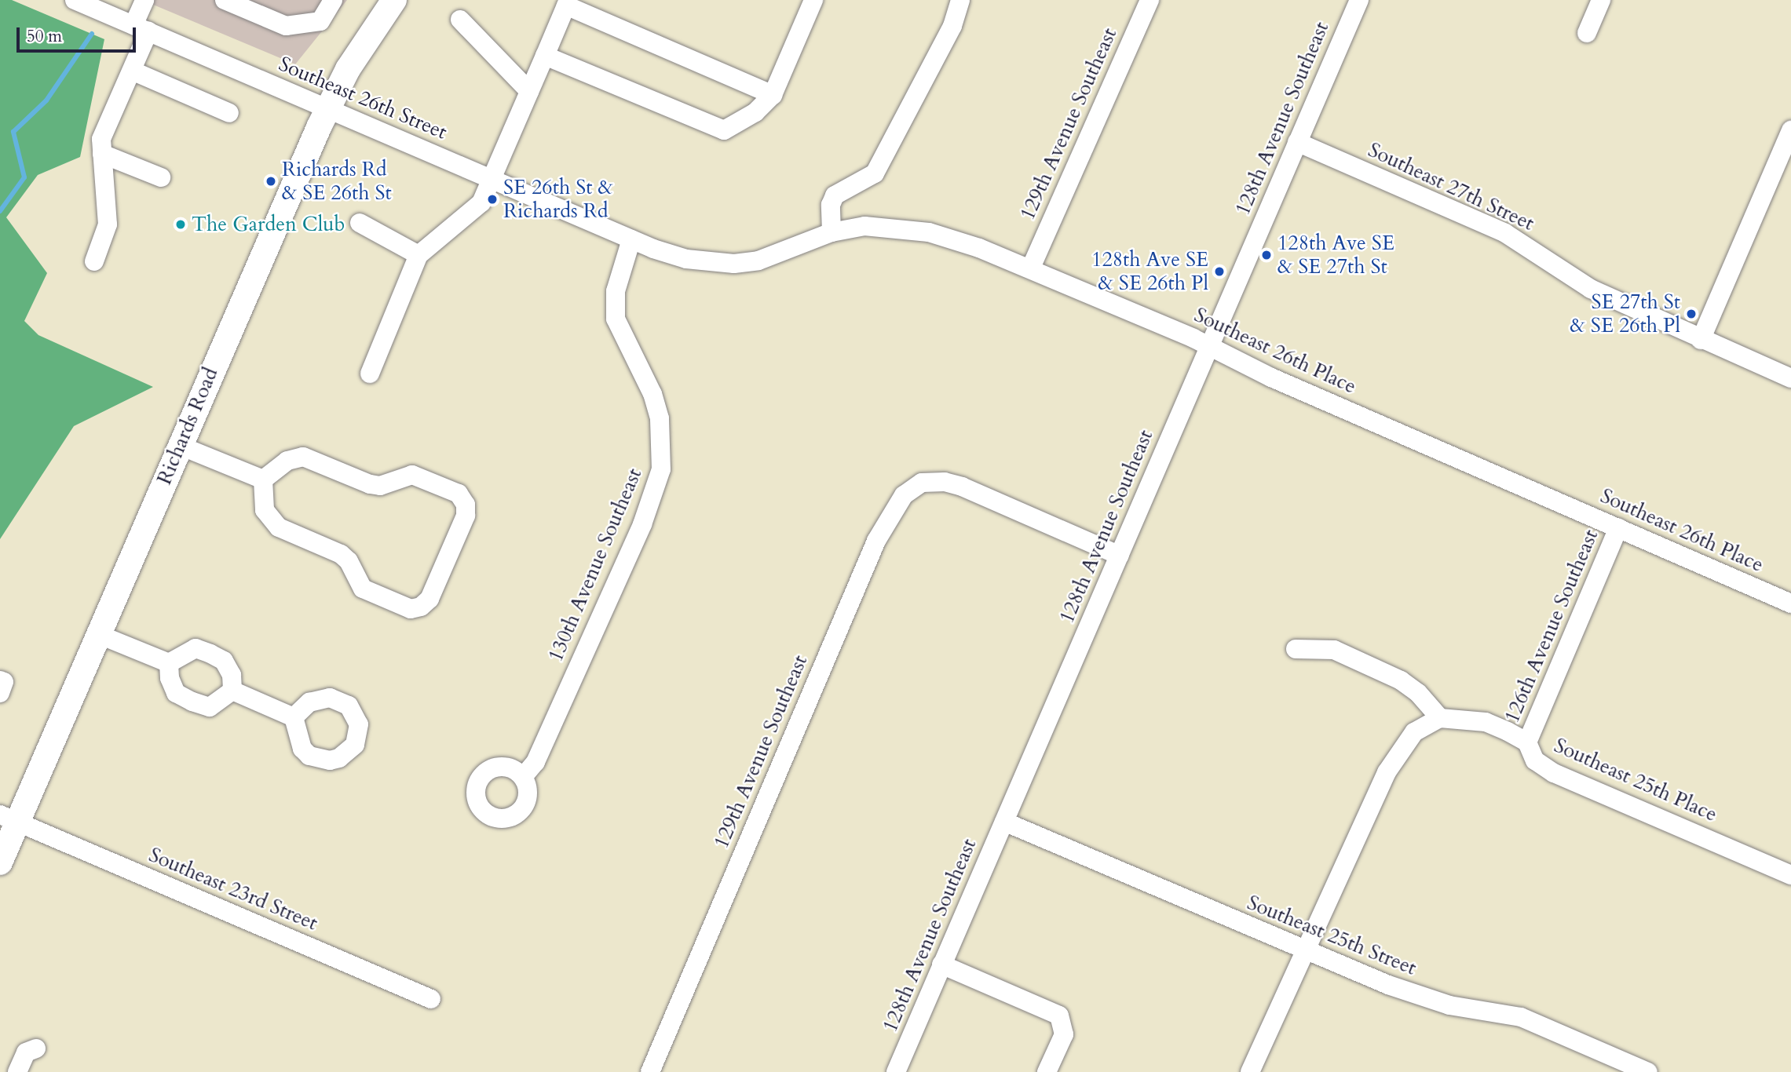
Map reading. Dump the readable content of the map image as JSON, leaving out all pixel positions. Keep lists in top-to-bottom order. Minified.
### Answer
{"streets":{"main road":["Richards Road"],"street":["Southeast 26th Street","128th Avenue Southeast","129th Avenue Southeast","Southeast 27th Street","Southeast 26th Place","130th Avenue Southeast","126th Avenue Southeast","Southeast 25th Place","Southeast 23rd Street","Southeast 25th Street"]},"crossings":[["Southeast 26th Street","Southeast 26th Place"],["Southeast 26th Street","Richards Road"],["Southeast 26th Street","130th Avenue Southeast"],["128th Avenue Southeast","129th Avenue Southeast"],["128th Avenue Southeast","Southeast 27th Street"],["128th Avenue Southeast","Southeast 26th Place"],["128th Avenue Southeast","Southeast 25th Street"],["129th Avenue Southeast","Southeast 26th Place"],["Southeast 26th Place","130th Avenue Southeast"],["Southeast 26th Place","126th Avenue Southeast"],["Richards Road","Southeast 23rd Street"],["126th Avenue Southeast","Southeast 25th Place"]],"places":["Richards Rd & SE 26th St","SE 26th St & Richards Rd","The Garden Club","128th Ave SE & SE 27th St","128th Ave SE & SE 26th Pl","SE 27th St & SE 26th Pl"],"scale_bar":"50 m"}
